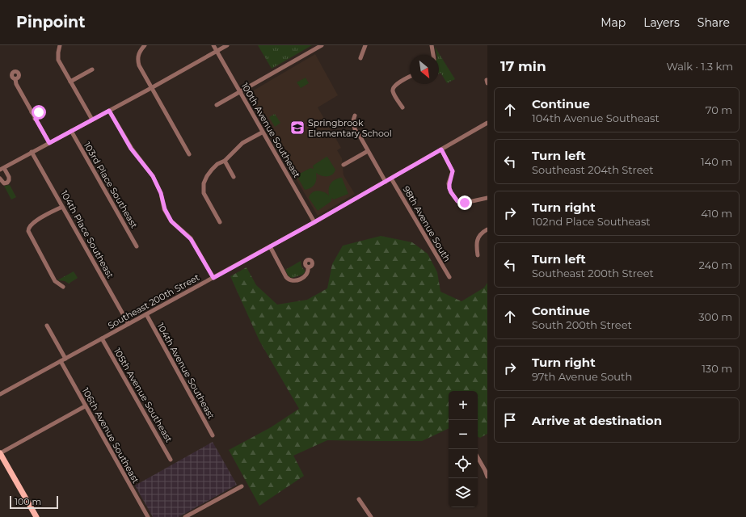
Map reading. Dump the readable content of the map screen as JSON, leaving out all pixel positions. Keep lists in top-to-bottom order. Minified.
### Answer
{"streets":{"street":["100th Avenue Southeast","103rd Place Southeast","98th Avenue South","104th Place Southeast","Southeast 200th Street","104th Avenue Southeast","105th Avenue Southeast","106th Avenue Southeast"]},"crossings":[["100th Avenue Southeast","Southeast 200th Street"],["98th Avenue South","Southeast 200th Street"],["104th Place Southeast","Southeast 200th Street"],["Southeast 200th Street","104th Avenue Southeast"],["Southeast 200th Street","105th Avenue Southeast"],["Southeast 200th Street","106th Avenue Southeast"]],"places":{"school or university":["Springbrook Elementary School"]},"scale_bar":"100 m","north":"bottom right","page":{"header":"Pinpoint","nav":["Map","Layers","Share"],"heading":["17 min","Walk · 1.3 km"],"list":[["Continue","104th Avenue Southeast","70 m"],["Turn left","Southeast 204th Street","140 m"],["Turn right","102nd Place Southeast","410 m"],["Turn left","Southeast 200th Street","240 m"],["Continue","South 200th Street","300 m"],["Turn right","97th Avenue South","130 m"],"Arrive at destination"],"map_buttons":["+","−"],"scale":"100 m"}}
